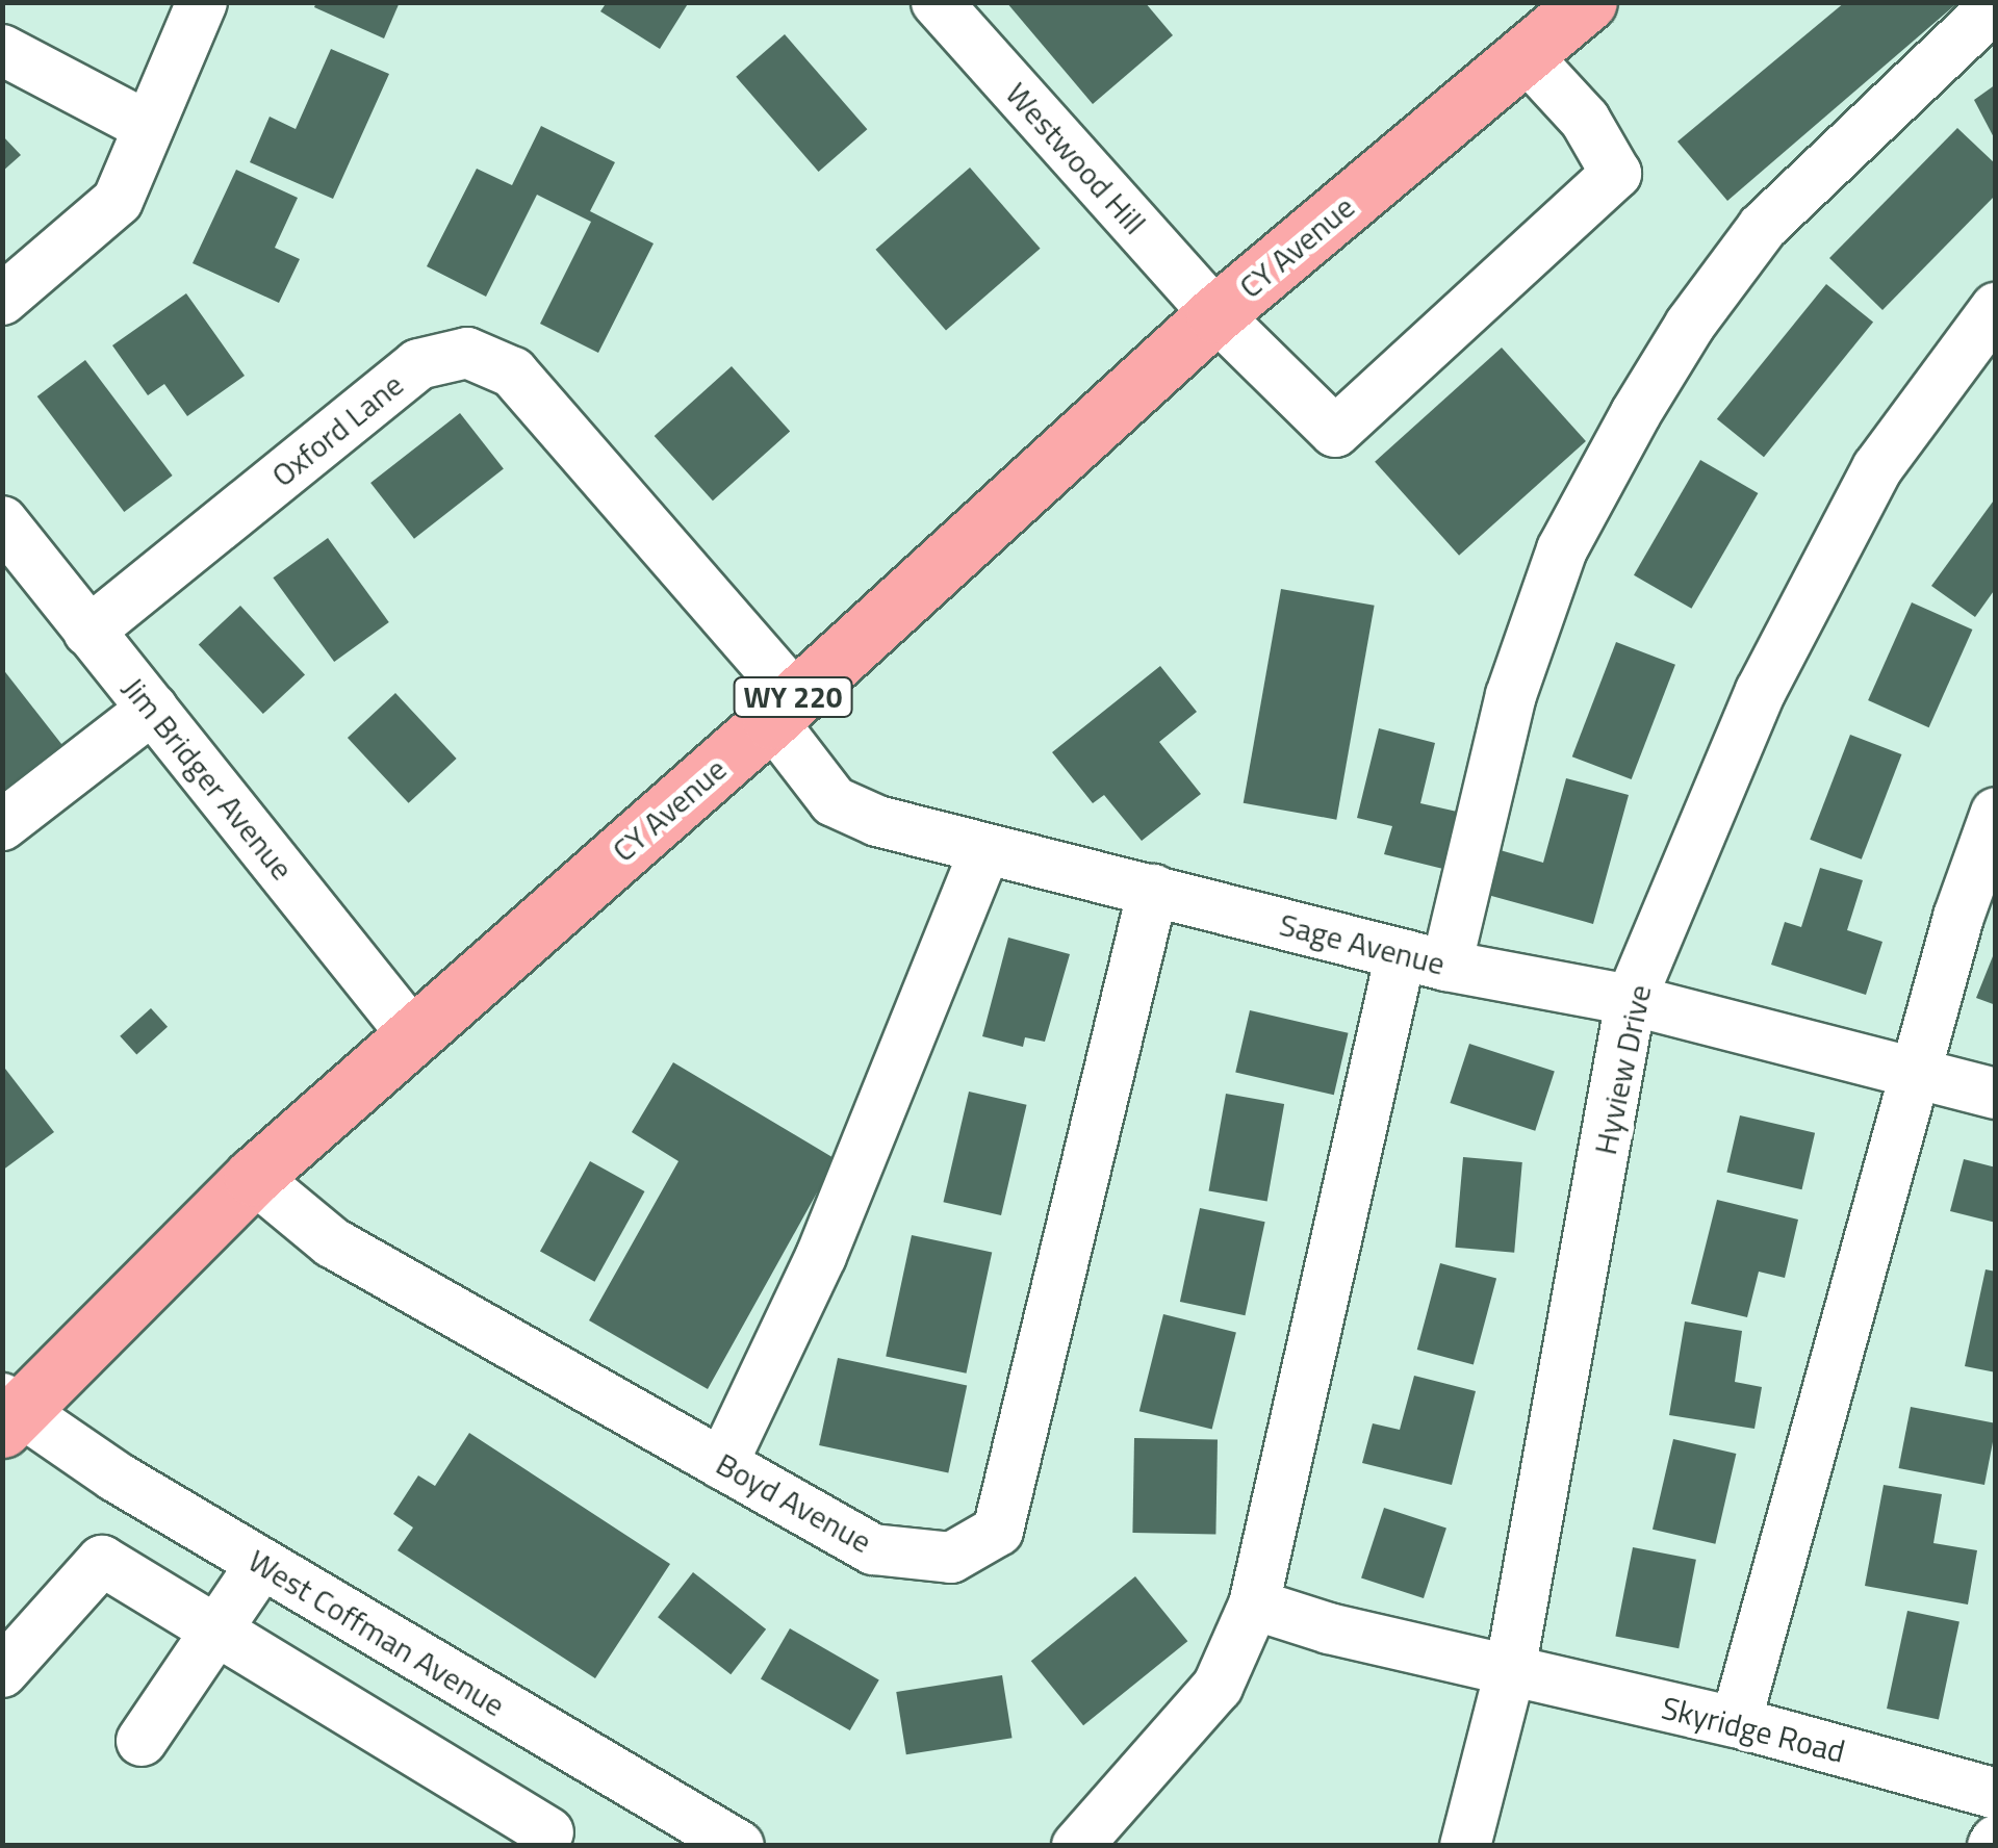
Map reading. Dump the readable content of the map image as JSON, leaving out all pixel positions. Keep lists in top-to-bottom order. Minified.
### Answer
{"streets":{"main road":["CY Avenue","WY 220"],"street":["Westwood Hill","Oxford Lane","Jim Bridger Avenue","Sage Avenue","Hyview Drive","Boyd Avenue","West Coffman Avenue","Skyridge Road"]},"crossings":[["Westwood Hill","CY Avenue"],["CY Avenue","Oxford Lane"],["CY Avenue","Jim Bridger Avenue"],["CY Avenue","Sage Avenue"],["CY Avenue","Boyd Avenue"],["CY Avenue","West Coffman Avenue"],["Oxford Lane","Jim Bridger Avenue"],["Oxford Lane","Sage Avenue"],["Sage Avenue","Hyview Drive"],["Sage Avenue","Boyd Avenue"],["Hyview Drive","Skyridge Road"]]}
